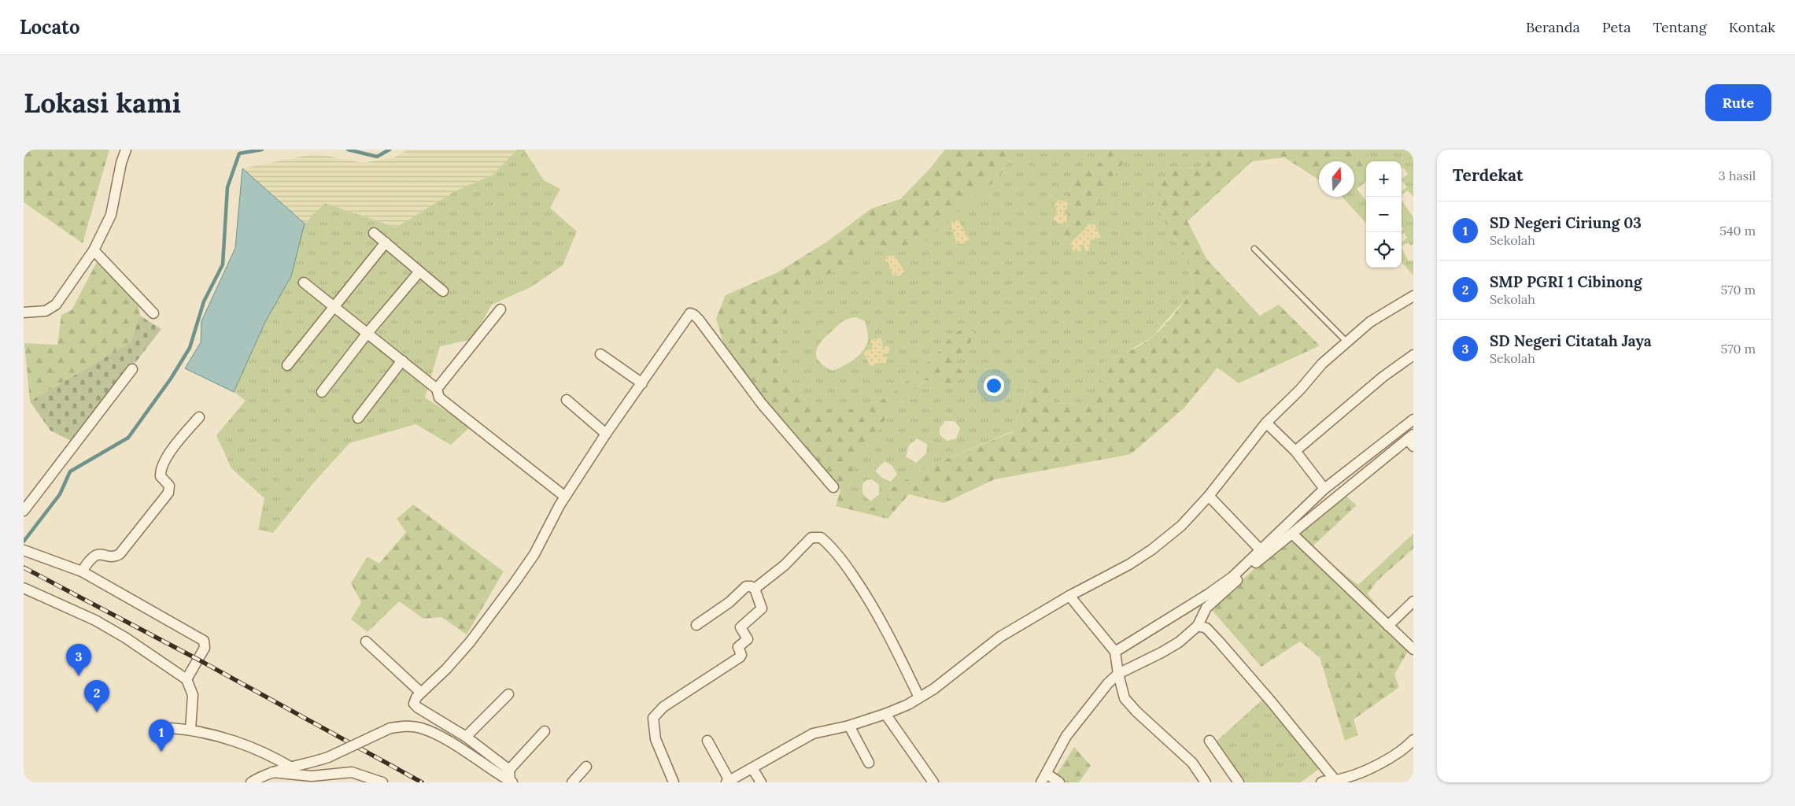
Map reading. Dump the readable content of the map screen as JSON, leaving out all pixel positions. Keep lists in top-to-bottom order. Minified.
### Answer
{"north":"top","page":{"header":"Locato","nav":["Beranda","Peta","Tentang","Kontak"],"buttons":"Rute","title":"Lokasi kami","heading":["Terdekat","3 hasil"],"map_buttons":["+","−"],"list":[{"mark":"1","name":"SD Negeri Ciriung 03","note":"Sekolah","value":"540 m"},{"mark":"2","name":"SMP PGRI 1 Cibinong","note":"Sekolah","value":"570 m"},{"mark":"3","name":"SD Negeri Citatah Jaya","note":"Sekolah","value":"570 m"}],"pins":["3","2","1"]}}
